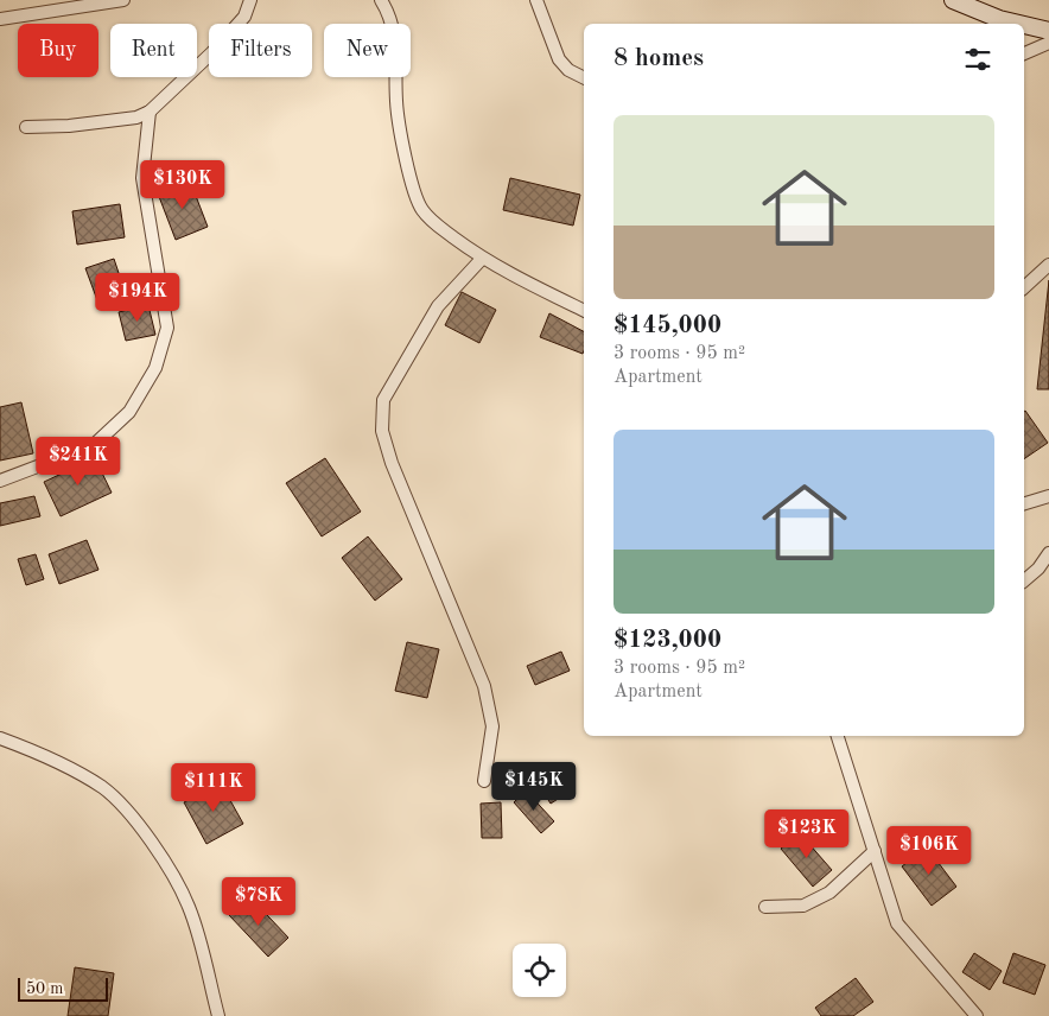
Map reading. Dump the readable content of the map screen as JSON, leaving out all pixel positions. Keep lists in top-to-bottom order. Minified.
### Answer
{"scale_bar":"50 m","page":{"chip":["Buy","Rent","Filters","New"],"heading":"8 homes","list":[{"name":"$145,000","note":"3 rooms · 95 m² · Apartment"},{"name":"$123,000","note":"3 rooms · 95 m² · Apartment"}],"price":["$130K","$194K","$241K","$145K","$111K","$123K","$106K","$78K"],"scale":"50 m"}}
